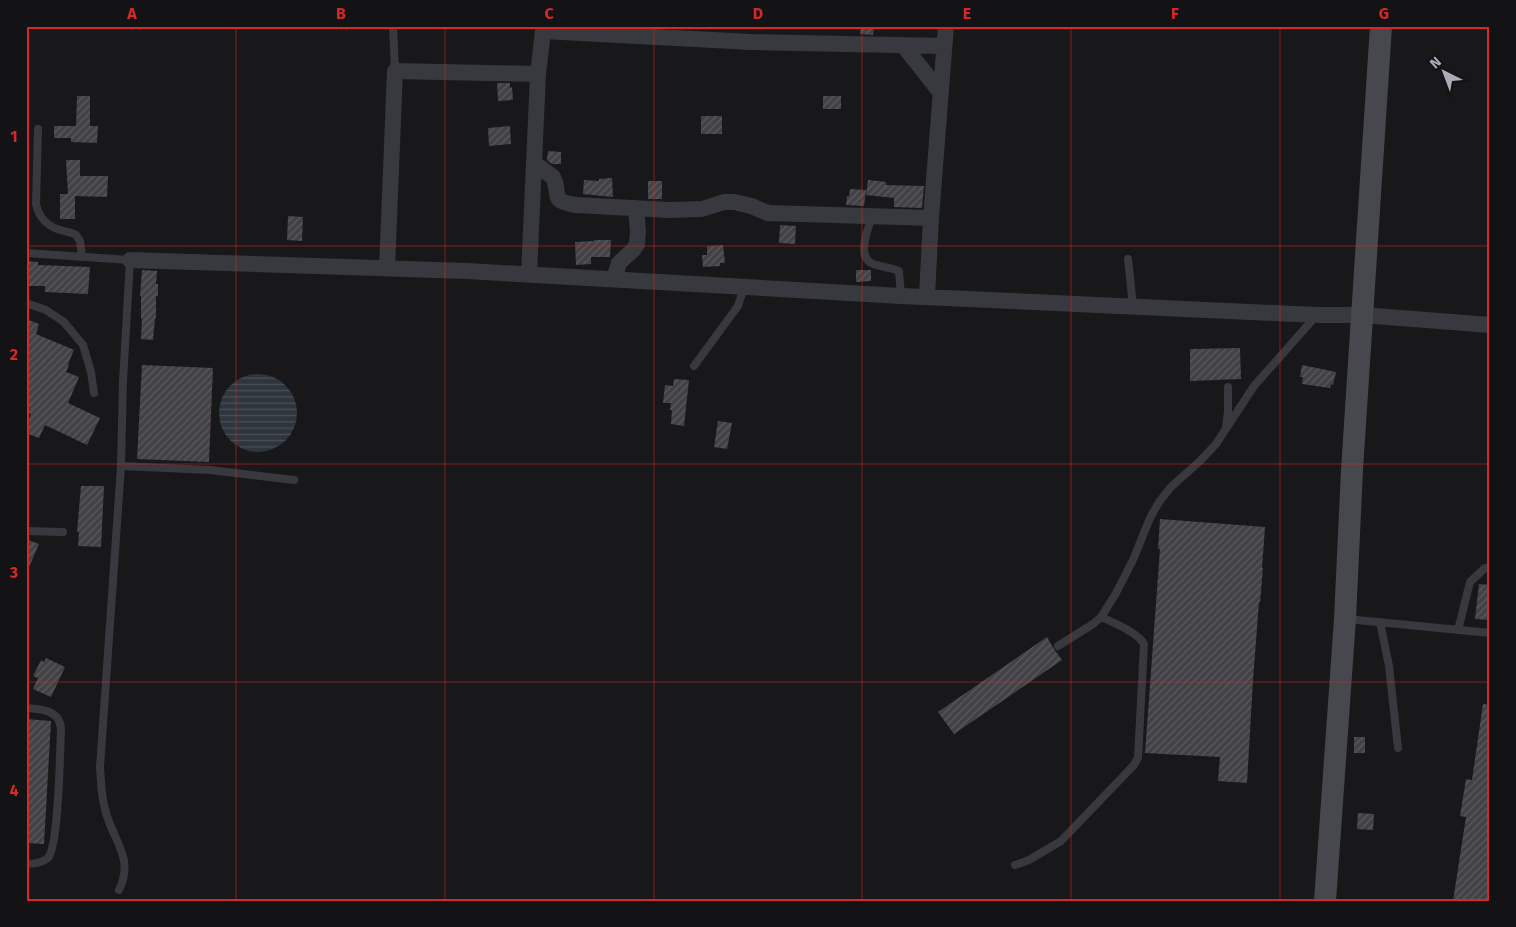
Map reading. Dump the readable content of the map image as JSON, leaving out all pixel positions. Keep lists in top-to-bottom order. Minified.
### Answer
{"north":"top left","grid":{"columns":["A","B","C","D","E","F","G"],"rows":["1","2","3","4"]}}
